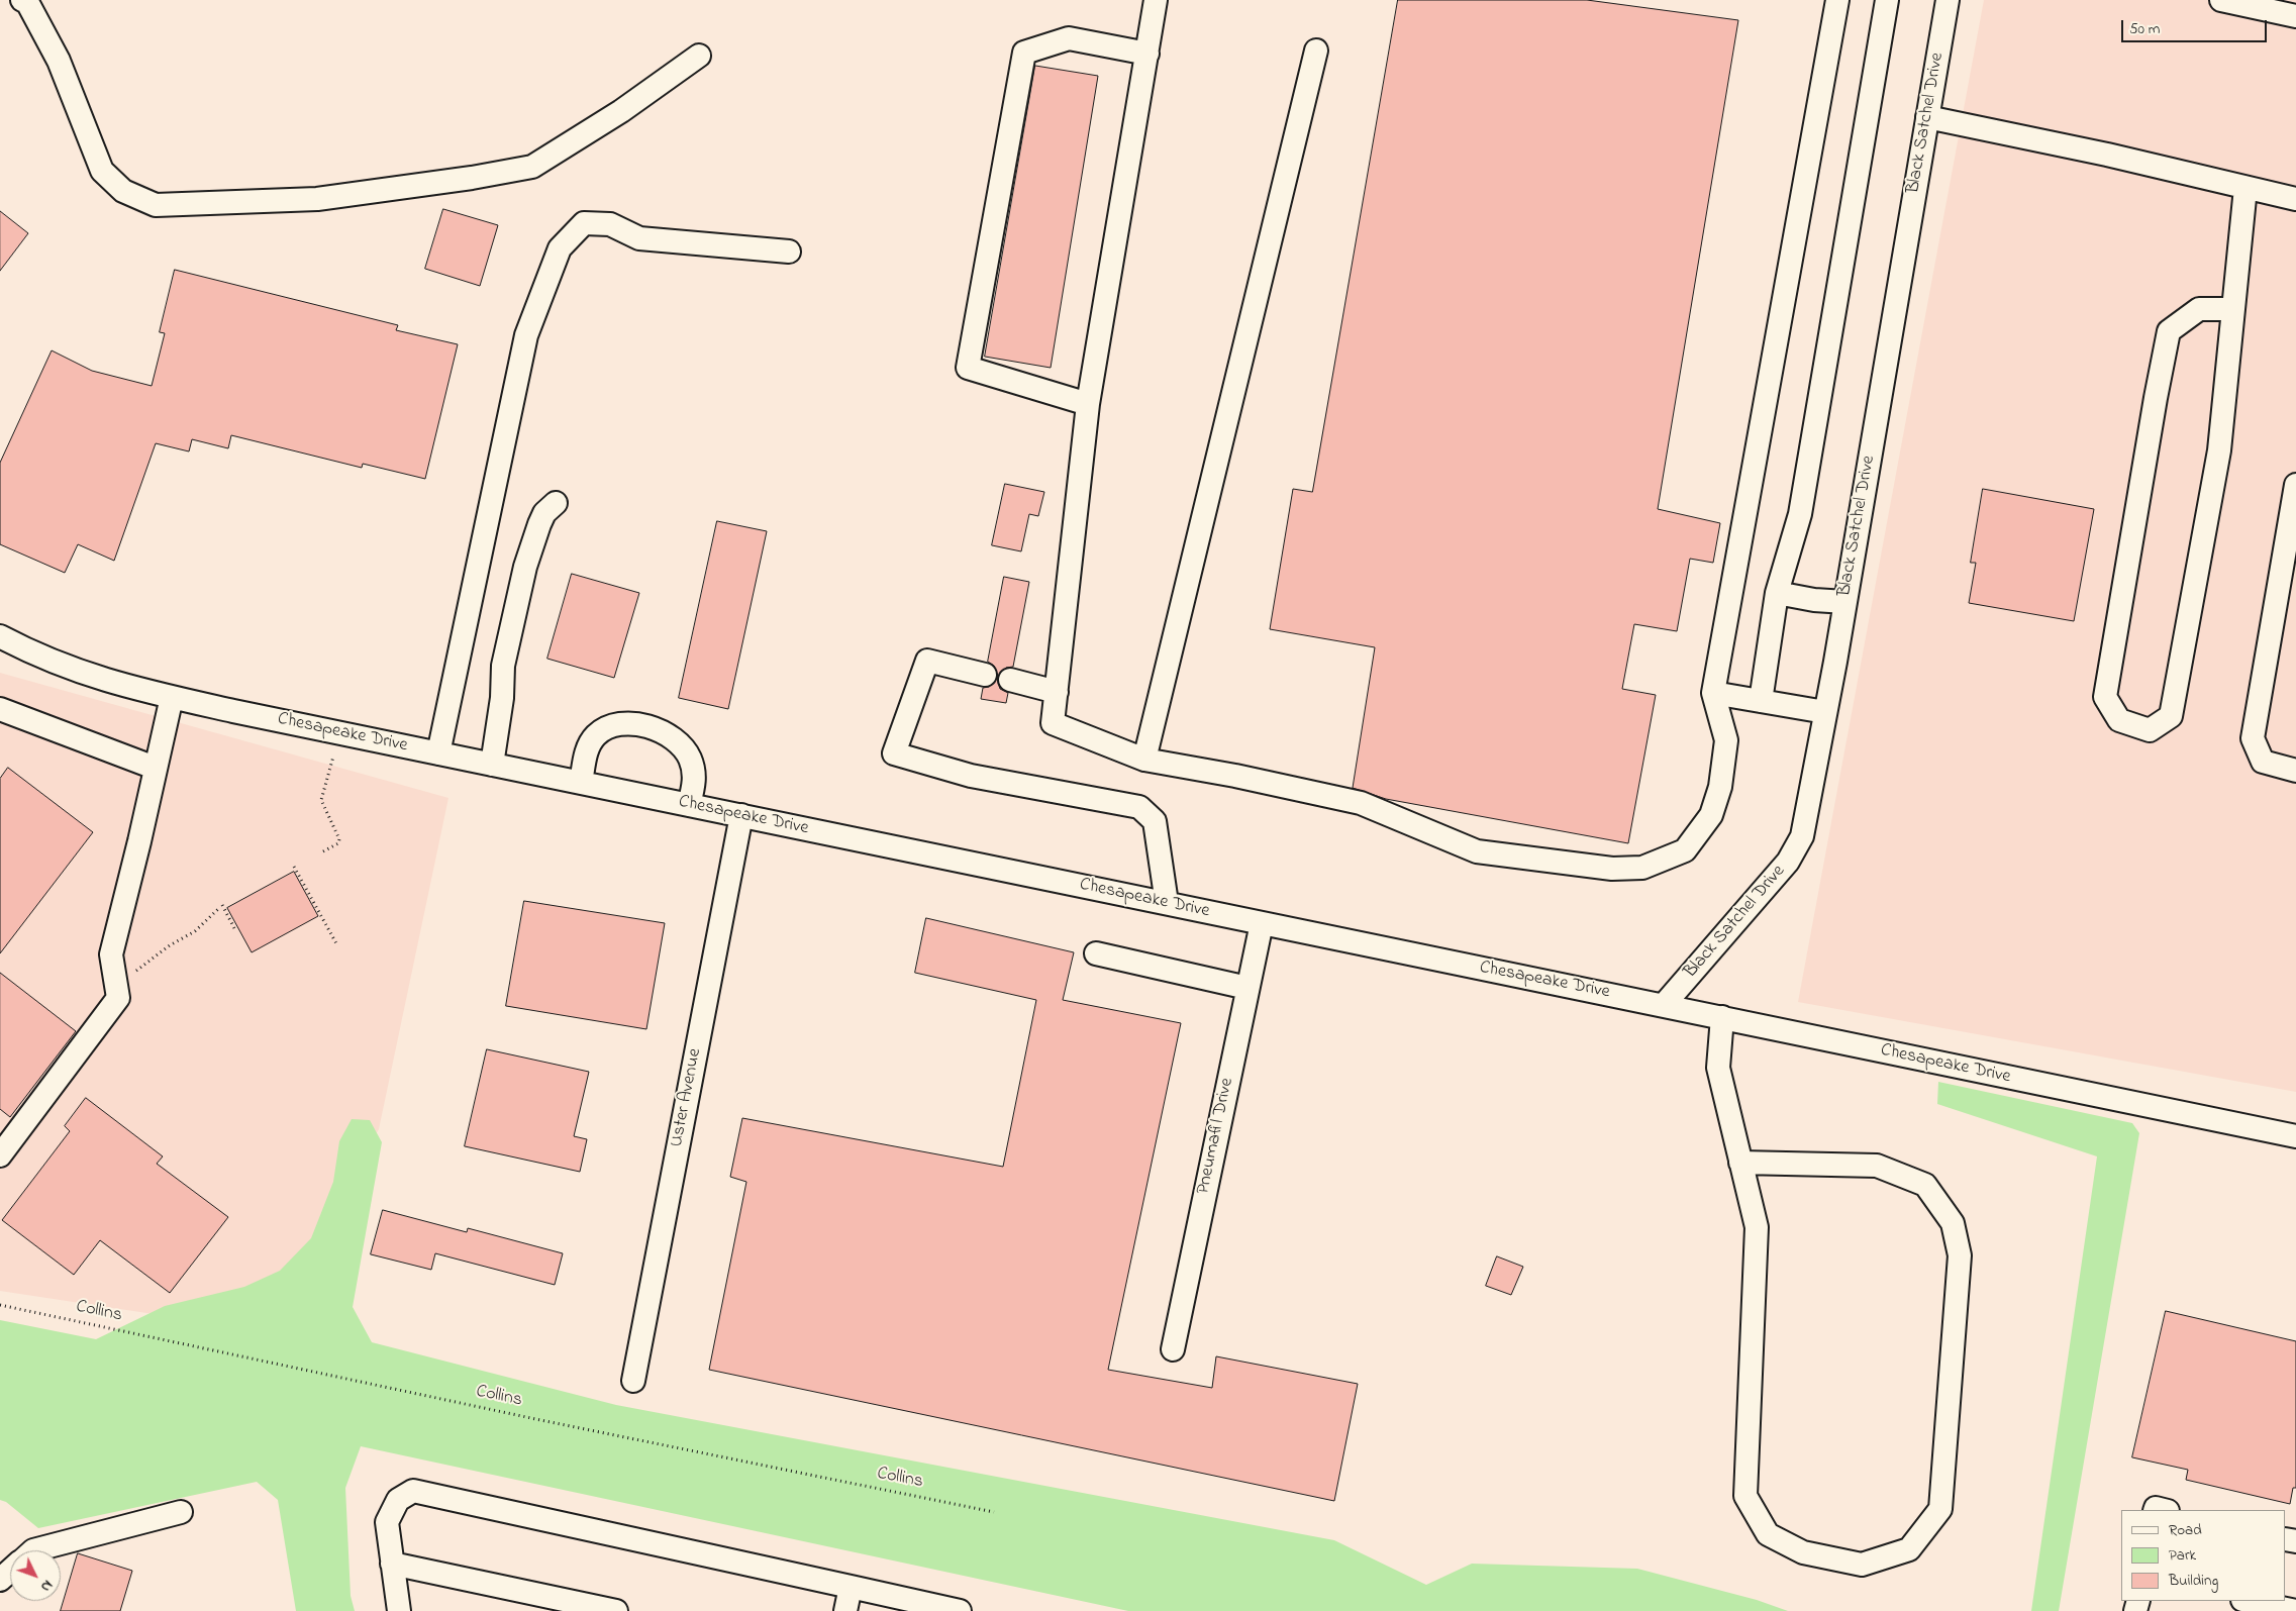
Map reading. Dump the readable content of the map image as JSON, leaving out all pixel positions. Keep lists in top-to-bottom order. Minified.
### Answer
{"streets":{"street":["Black Satchel Drive","Chesapeake Drive","Uster Avenue","Pneumafil Drive"],"path":["Collins"]},"crossings":[["Black Satchel Drive","Chesapeake Drive"],["Chesapeake Drive","Uster Avenue"],["Chesapeake Drive","Pneumafil Drive"]],"legend":["Road","Park","Building"],"scale_bar":"50 m","north":"bottom right"}
